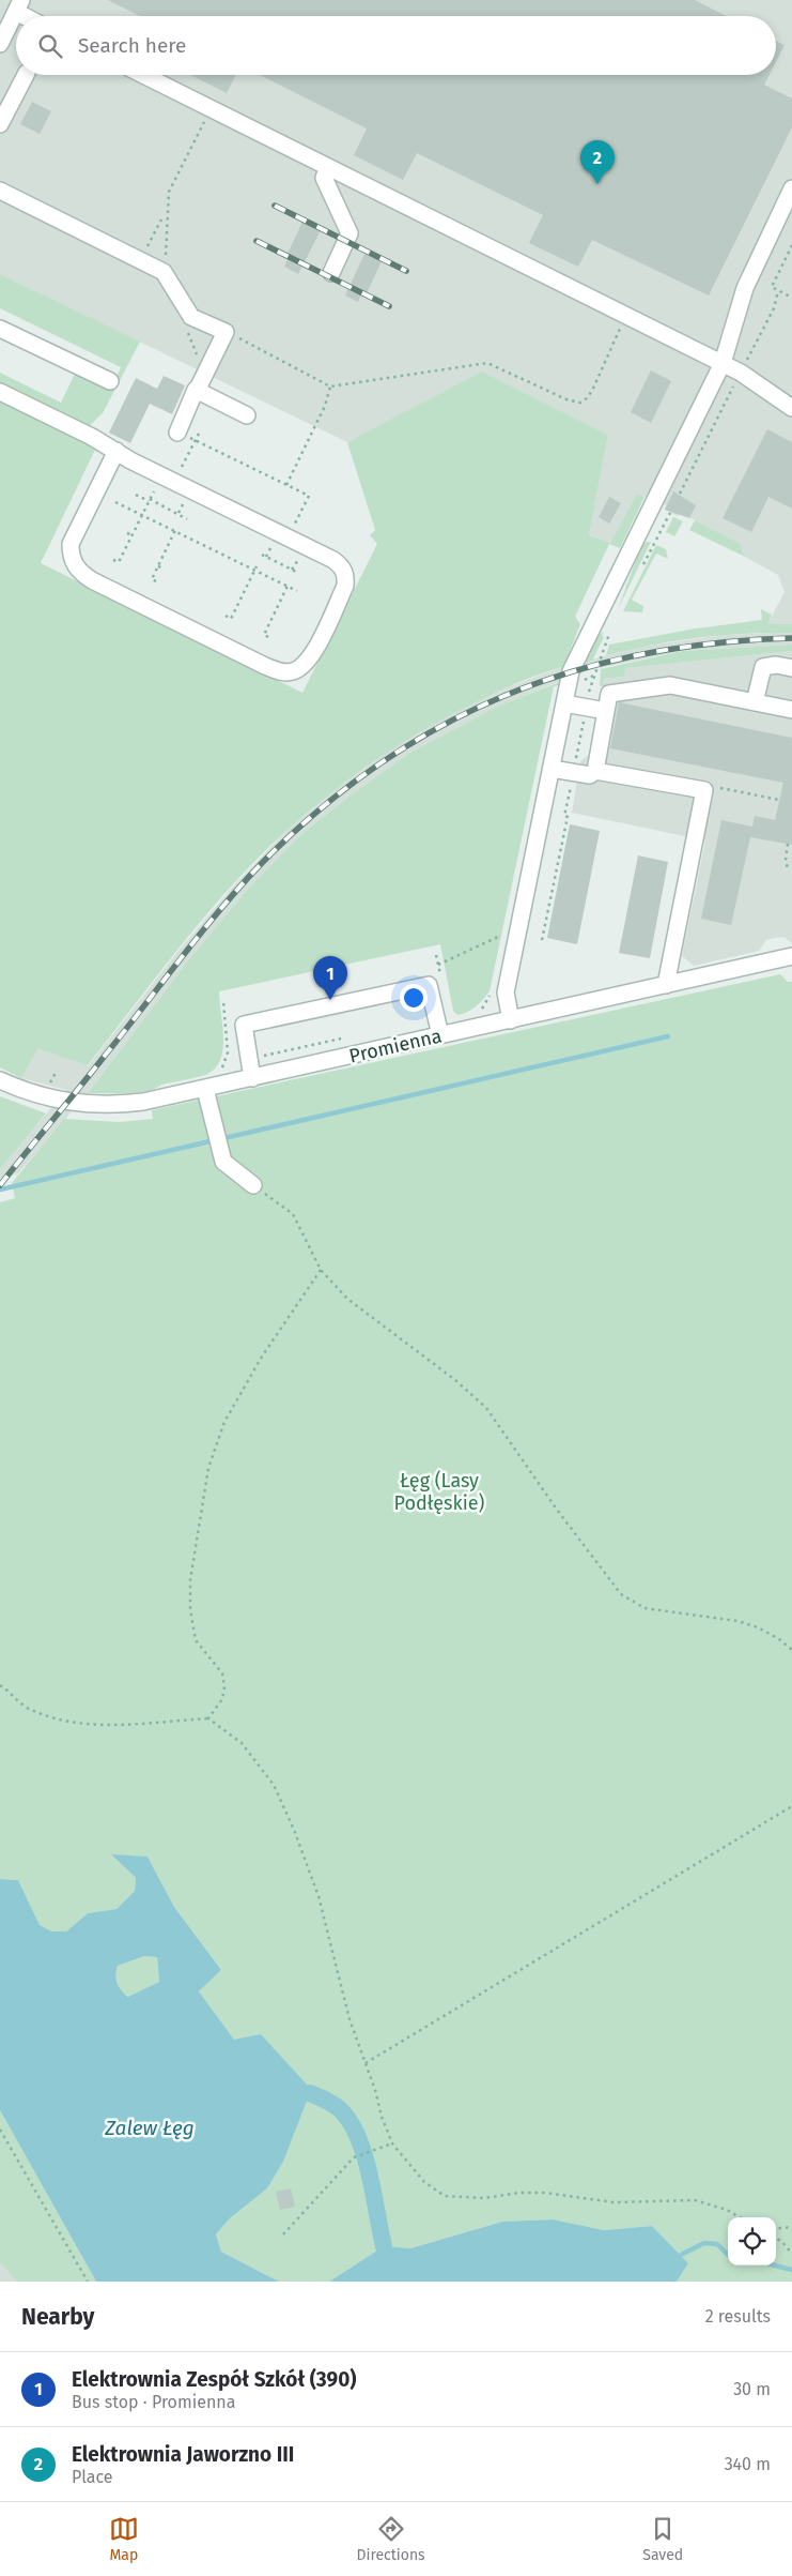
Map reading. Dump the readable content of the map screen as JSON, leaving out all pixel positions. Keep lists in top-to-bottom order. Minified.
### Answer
{"streets":{"street":["Promienna"]},"water":["Zalew Łęg"],"parks":["Łęg (Lasy Podłęskie)"],"page":{"search":"Search here","pins":["2","1"],"heading":["Nearby","2 results"],"list":[{"mark":"1","name":"Elektrownia Zespół Szkół (390)","note":"Bus stop · Promienna","value":"30 m"},{"mark":"2","name":"Elektrownia Jaworzno III","note":"Place","value":"340 m"}],"nav":["Map","Directions","Saved"]}}
